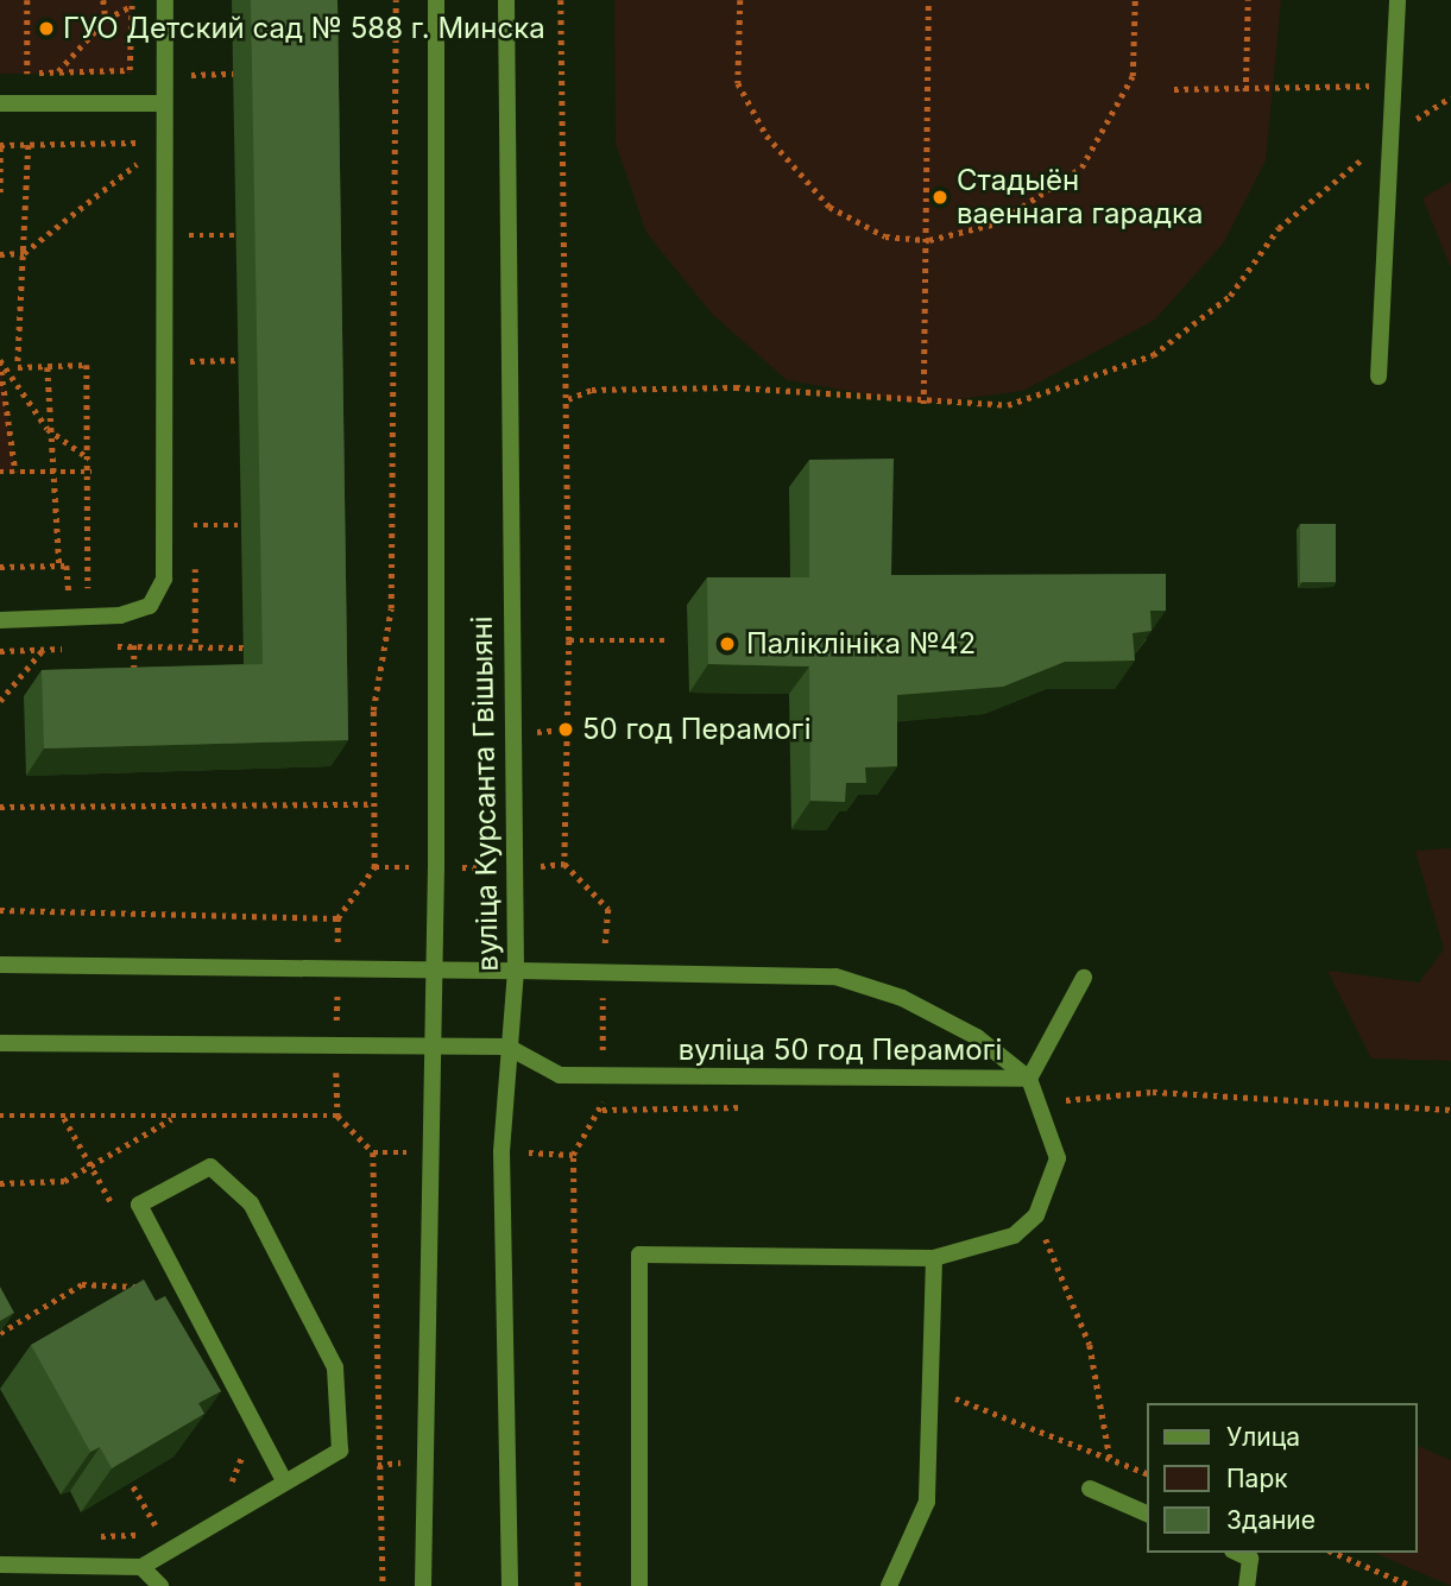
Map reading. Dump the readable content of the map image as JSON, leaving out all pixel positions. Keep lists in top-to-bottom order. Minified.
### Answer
{"streets":{"street":["вуліца Курсанта Гвішыяні","вуліца 50 год Перамогі"]},"crossings":[["вуліца Курсанта Гвішыяні","вуліца 50 год Перамогі"]],"places":["ГУО Детский сад № 588 г. Минска","Стадыён ваеннага гарадка","Паліклініка №42","50 год Перамогі"],"legend":["Улица","Парк","Здание"]}
